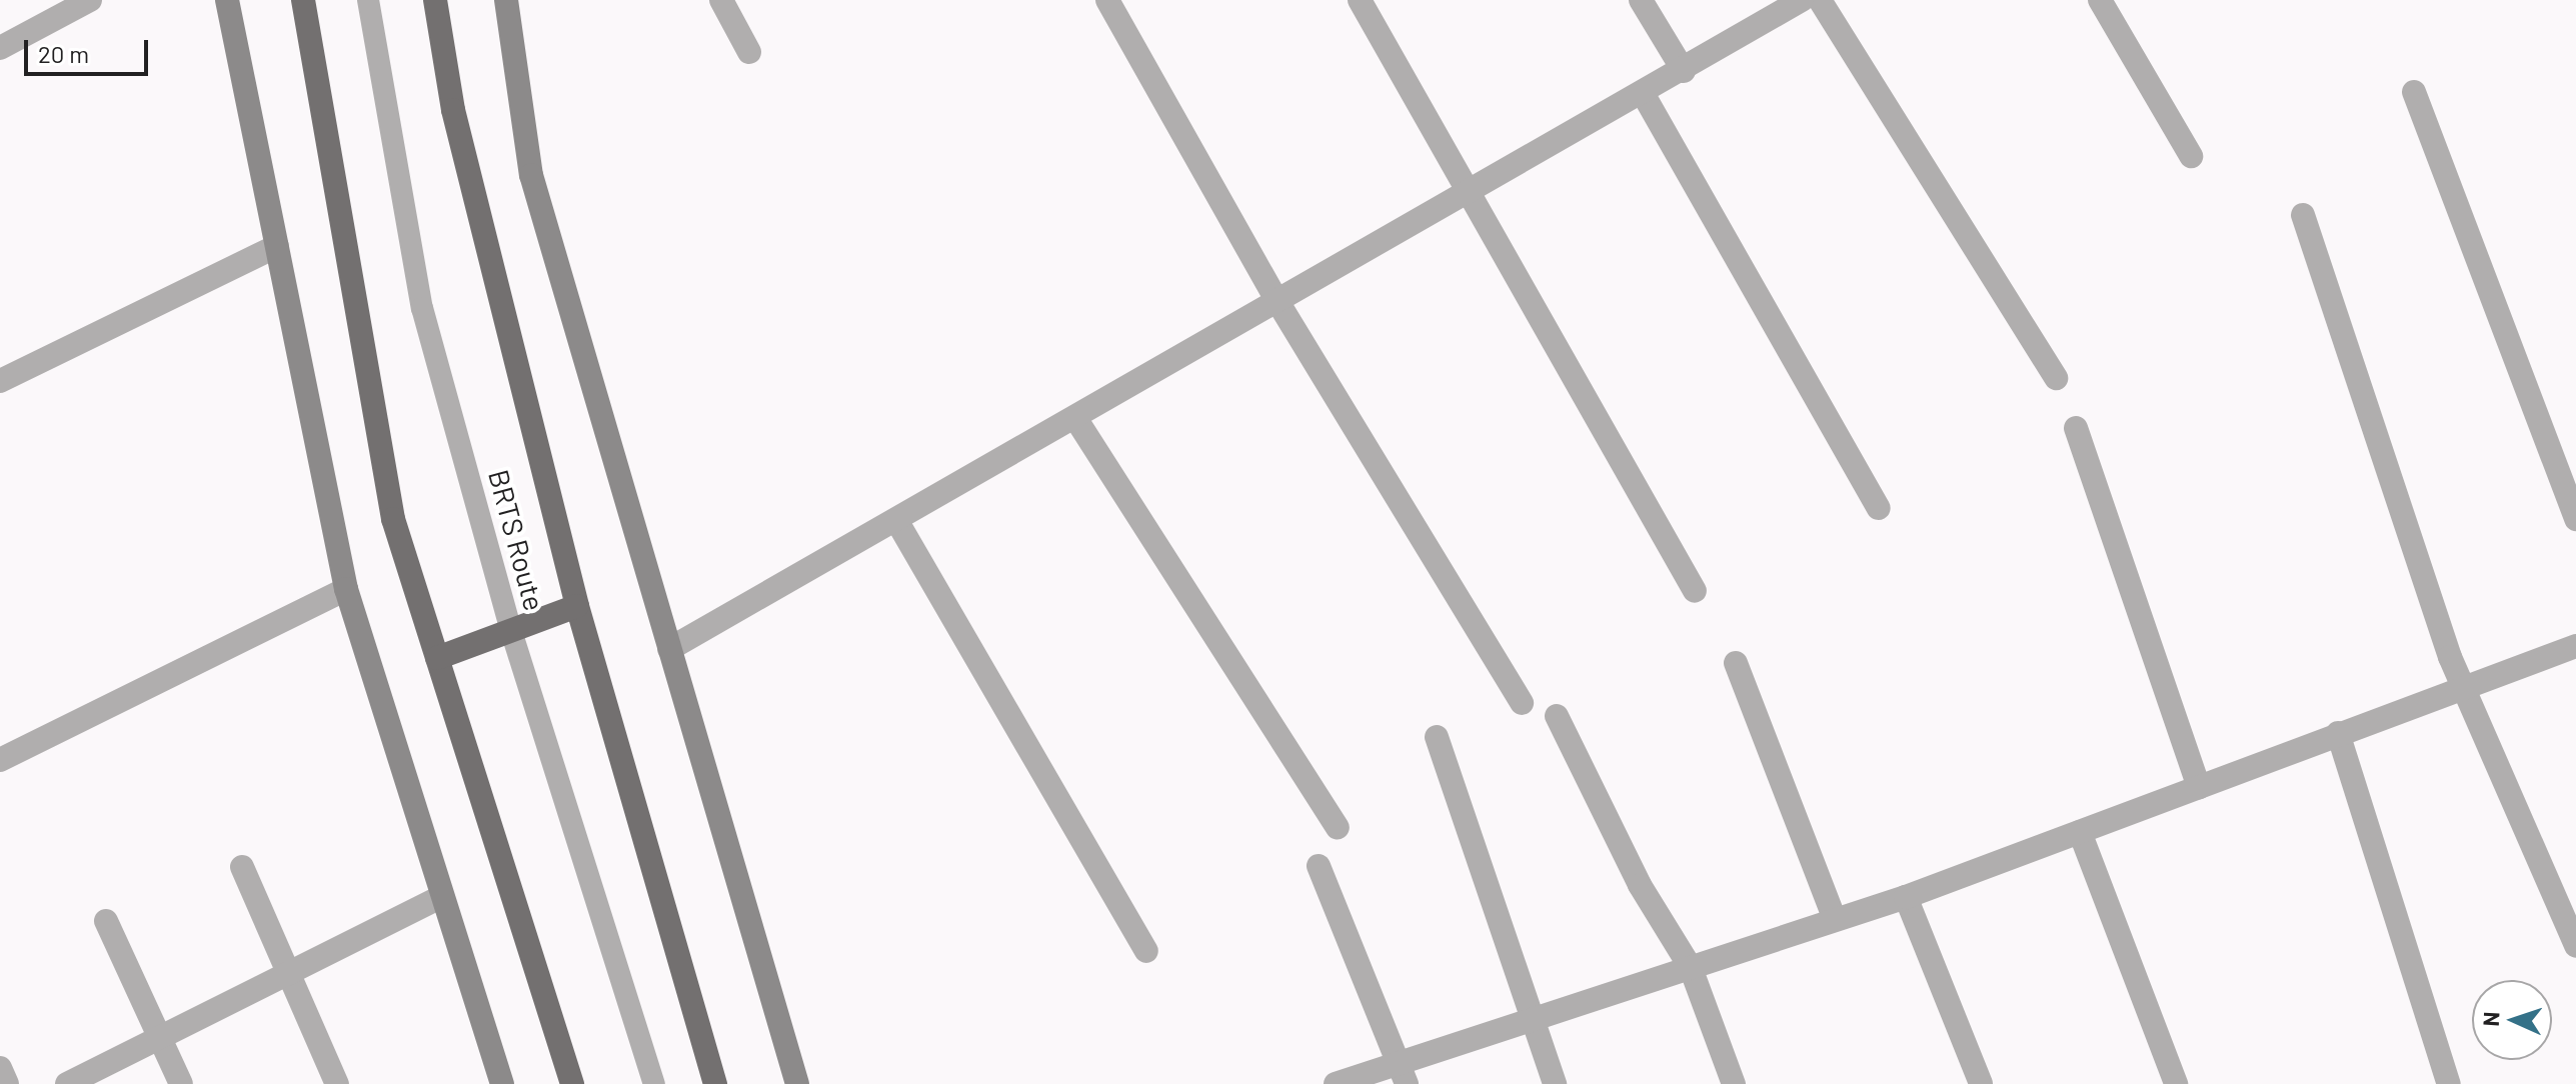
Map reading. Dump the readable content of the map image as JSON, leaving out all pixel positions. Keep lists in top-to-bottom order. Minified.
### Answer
{"streets":{"lane":["BRTS Route"]},"scale_bar":"20 m","north":"left"}
